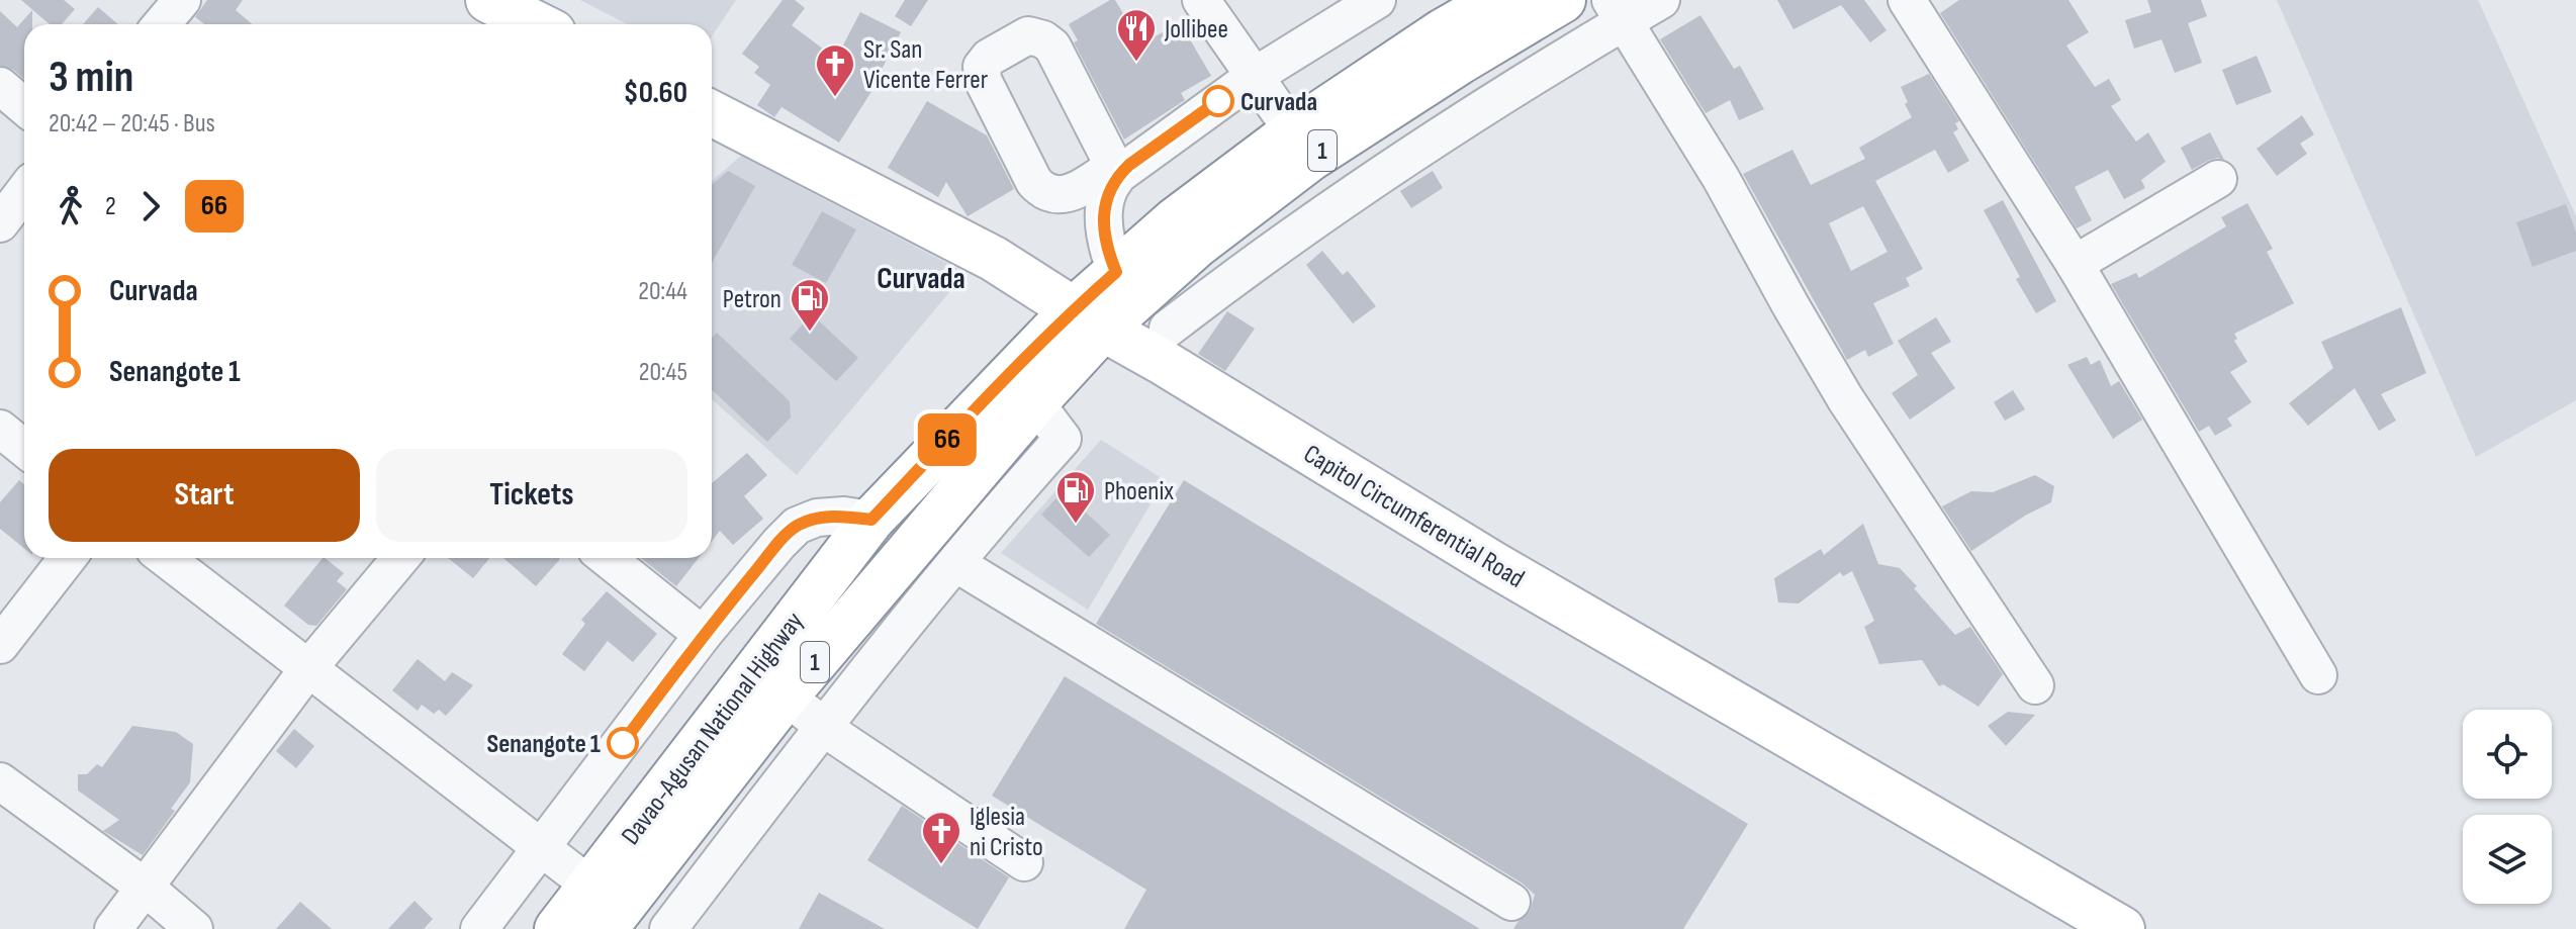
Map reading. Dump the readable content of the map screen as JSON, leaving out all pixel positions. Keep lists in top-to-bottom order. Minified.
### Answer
{"streets":{"main road":["1","Capitol Circumferential Road","Davao-Agusan National Highway"]},"crossings":[["Capitol Circumferential Road","Davao-Agusan National Highway"]],"districts":["Curvada"],"places":{"restaurant":["Jollibee"],"church":["Sr. San Vicente Ferrer","Iglesia ni Cristo"],"other":["Curvada","Senangote 1"],"fuel station":["Petron","Phoenix"]},"lines":["bus line 66"],"page":{"on_map":"66","heading":["3 min","20:42 – 20:45 · Bus","$0.60"],"legs":["2","66"],"list":[{"name":"Curvada","value":"20:44"},{"name":"Senangote 1","value":"20:45"}],"buttons":["Start","Tickets"]}}
